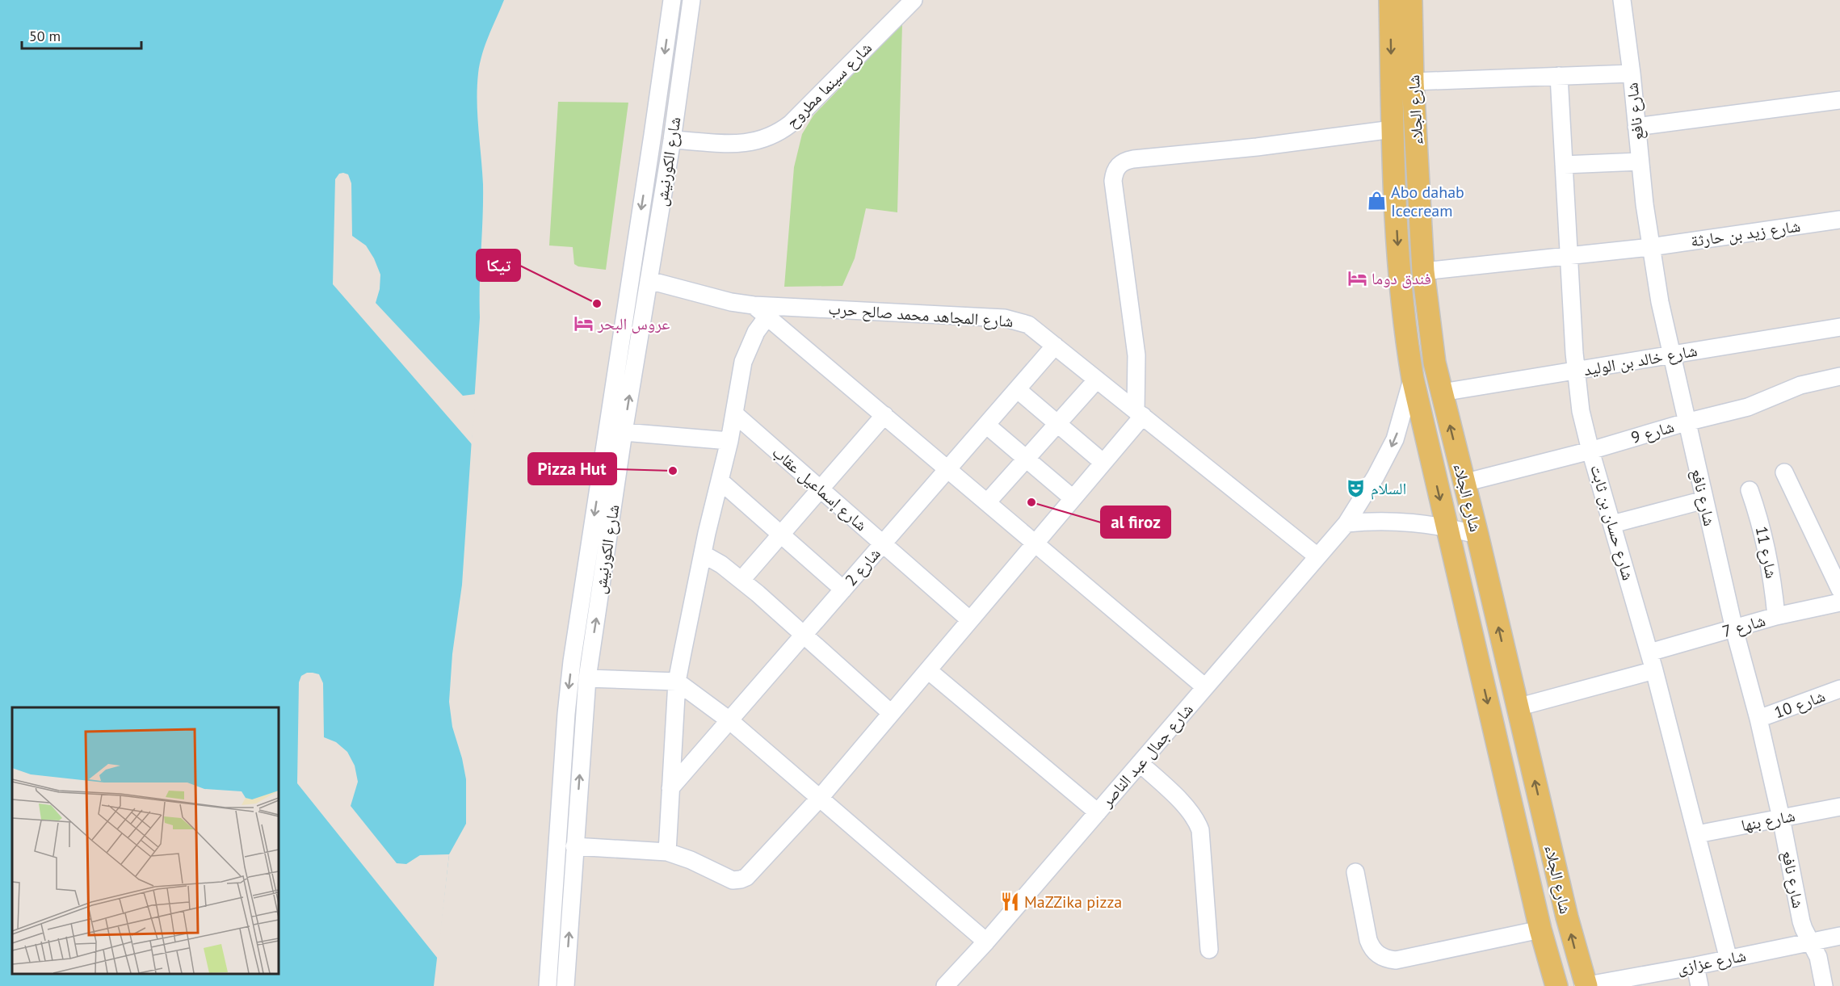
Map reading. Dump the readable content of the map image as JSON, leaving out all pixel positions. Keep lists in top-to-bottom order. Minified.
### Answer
{"streets":{"main road":["شارع الجلاء"],"street":["شارع سينما مطروح","شارع نافع","شارع الكورنيش","شارع زيد بن حارثة","شارع المجاهد محمد صالح حرب","شارع خالد بن الوليد","شارع 9","شارع إسماعيل عقاب","شارع حسان بن ثابت","شارع 11","شارع 2","شارع 7","شارع 10","شارع جمال عبد الناصر","شارع بنها","شارع عزازى"]},"crossings":[["شارع سينما مطروح","شارع الكورنيش"],["شارع الجلاء","شارع زيد بن حارثة"],["شارع الجلاء","شارع خالد بن الوليد"],["شارع الجلاء","شارع 9"],["شارع الجلاء","شارع جمال عبد الناصر"],["شارع الجلاء","شارع عزازى"],["شارع نافع","شارع زيد بن حارثة"],["شارع نافع","شارع خالد بن الوليد"],["شارع نافع","شارع 9"],["شارع نافع","شارع 7"],["شارع نافع","شارع 10"],["شارع نافع","شارع بنها"],["شارع نافع","شارع عزازى"],["شارع الكورنيش","شارع المجاهد محمد صالح حرب"],["شارع زيد بن حارثة","شارع حسان بن ثابت"],["شارع المجاهد محمد صالح حرب","شارع 2"],["شارع المجاهد محمد صالح حرب","شارع جمال عبد الناصر"],["شارع خالد بن الوليد","شارع حسان بن ثابت"],["شارع 9","شارع حسان بن ثابت"],["شارع إسماعيل عقاب","شارع 2"],["شارع حسان بن ثابت","شارع 7"],["شارع حسان بن ثابت","شارع بنها"],["شارع حسان بن ثابت","شارع عزازى"],["شارع 11","شارع 7"]],"places":{"shop":["Abo dahab Icecream"],"hotel":["فندق دوما","عروس البحر"],"other":["تيكا","Pizza Hut","al firoz"],"theatre":["السلام"],"restaurant":["MaZZika pizza"]},"scale_bar":"50 m"}
